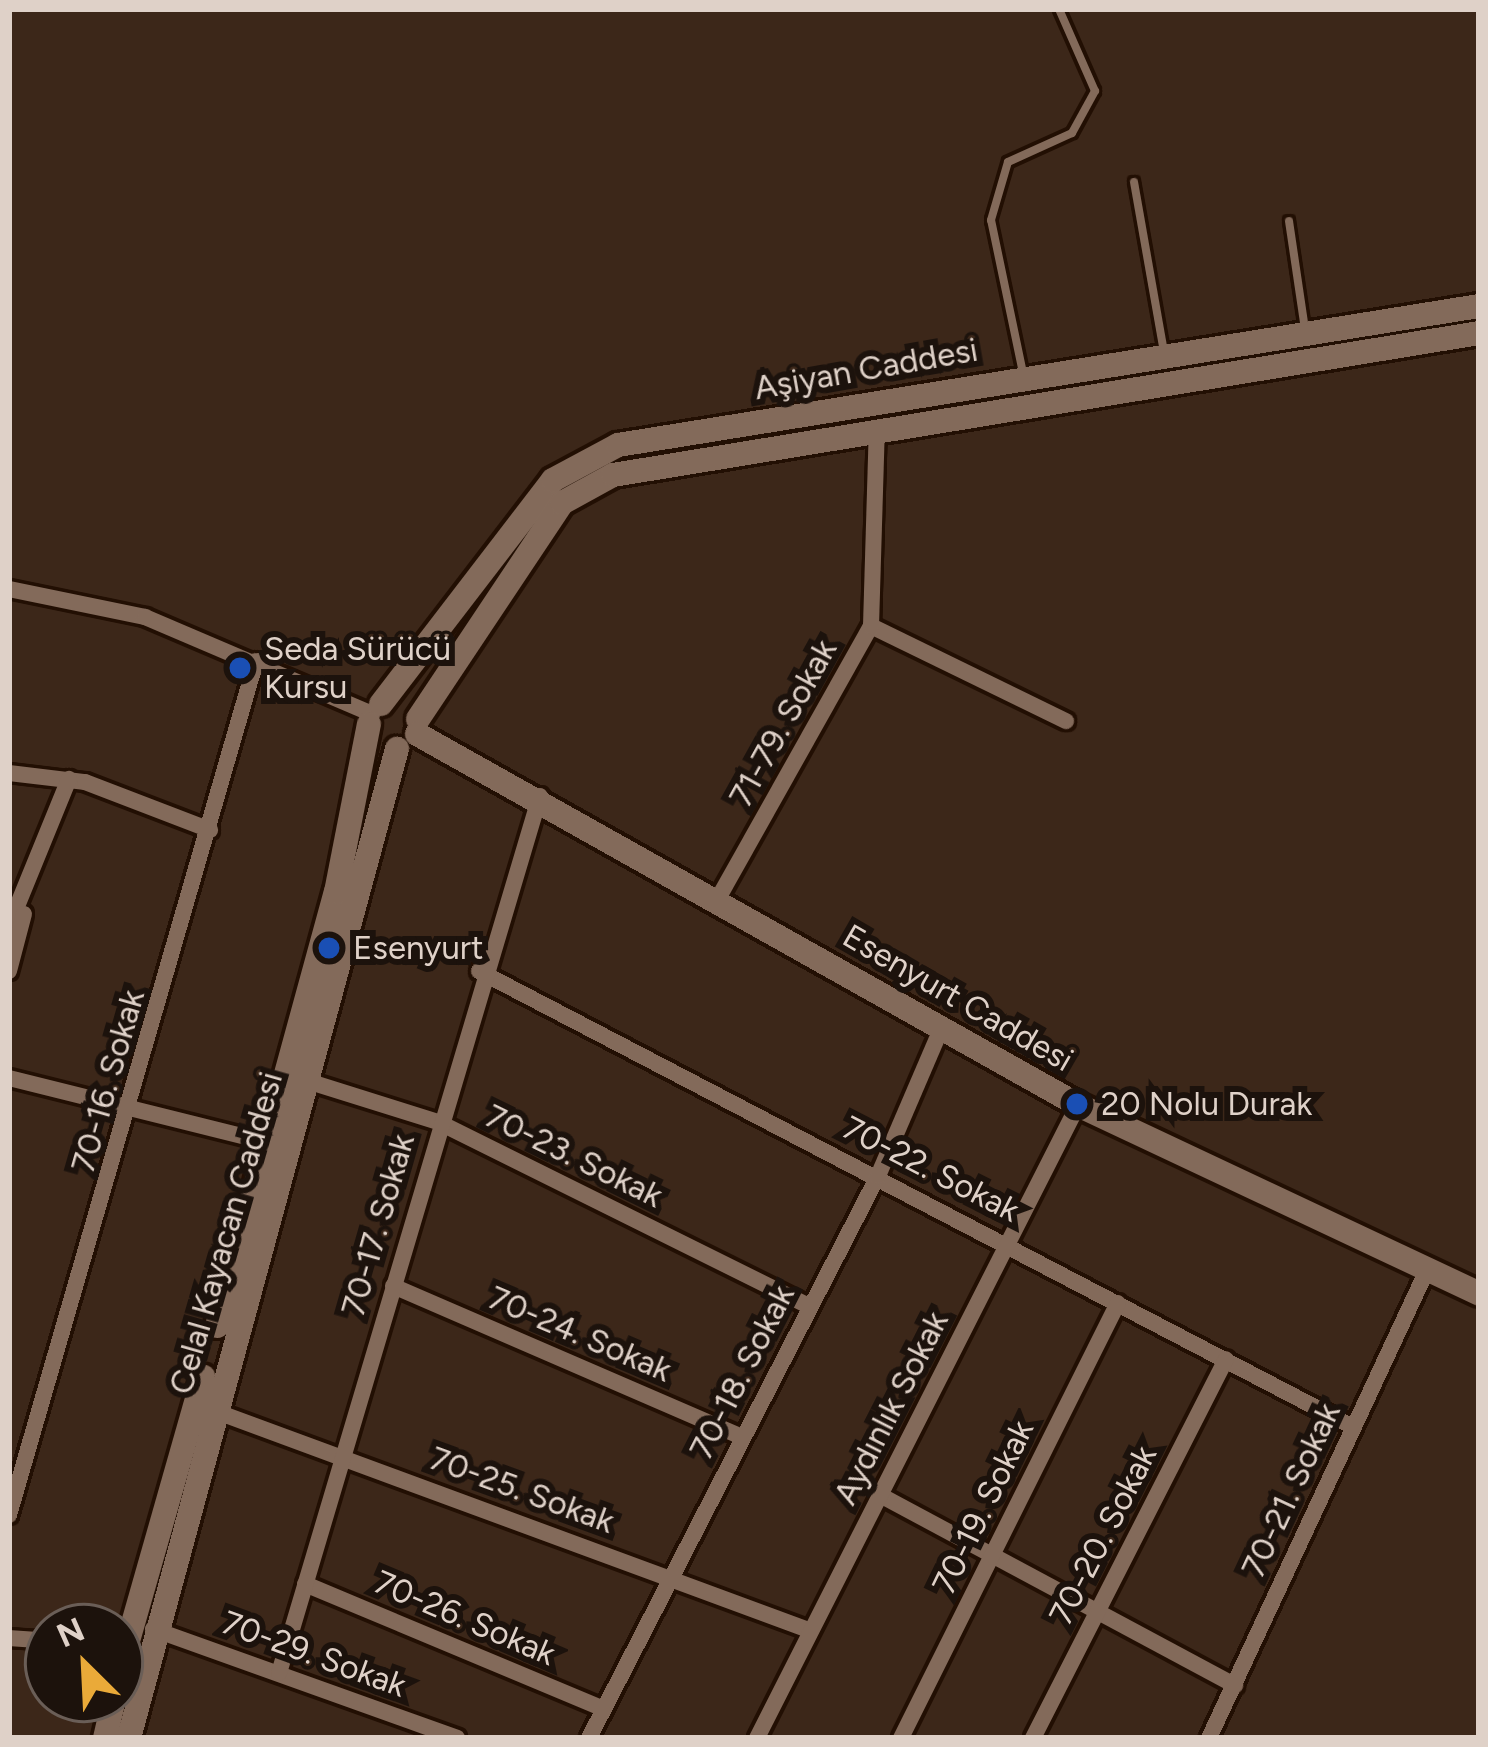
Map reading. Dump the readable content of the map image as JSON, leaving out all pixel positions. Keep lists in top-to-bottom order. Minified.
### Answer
{"streets":{"street":["Aşiyan Caddesi","71-79. Sokak","Esenyurt Caddesi","70-16. Sokak","70-23. Sokak","70-22. Sokak","70-17. Sokak","Celal Kayacan Caddesi","70-24. Sokak","70-18. Sokak","Aydınlık Sokak","70-25. Sokak","70-21. Sokak","70-19. Sokak","70-20. Sokak","70-26. Sokak","70-29. Sokak"]},"crossings":[["Aşiyan Caddesi","71-79. Sokak"],["Aşiyan Caddesi","Esenyurt Caddesi"],["Aşiyan Caddesi","Celal Kayacan Caddesi"],["71-79. Sokak","Esenyurt Caddesi"],["Esenyurt Caddesi","70-17. Sokak"],["Esenyurt Caddesi","Celal Kayacan Caddesi"],["Esenyurt Caddesi","70-18. Sokak"],["Esenyurt Caddesi","Aydınlık Sokak"],["Esenyurt Caddesi","70-21. Sokak"],["70-23. Sokak","70-17. Sokak"],["70-23. Sokak","Celal Kayacan Caddesi"],["70-23. Sokak","70-18. Sokak"],["70-22. Sokak","70-17. Sokak"],["70-22. Sokak","70-18. Sokak"],["70-22. Sokak","Aydınlık Sokak"],["70-22. Sokak","70-21. Sokak"],["70-22. Sokak","70-19. Sokak"],["70-22. Sokak","70-20. Sokak"],["70-17. Sokak","70-24. Sokak"],["70-17. Sokak","70-25. Sokak"],["70-17. Sokak","70-26. Sokak"],["70-17. Sokak","70-29. Sokak"],["Celal Kayacan Caddesi","70-25. Sokak"],["Celal Kayacan Caddesi","70-29. Sokak"],["70-24. Sokak","70-18. Sokak"],["70-18. Sokak","70-25. Sokak"],["70-18. Sokak","70-26. Sokak"],["Aydınlık Sokak","70-25. Sokak"]],"places":["Seda Sürücü Kursu","Esenyurt","20 Nolu Durak"],"north":"top left"}
